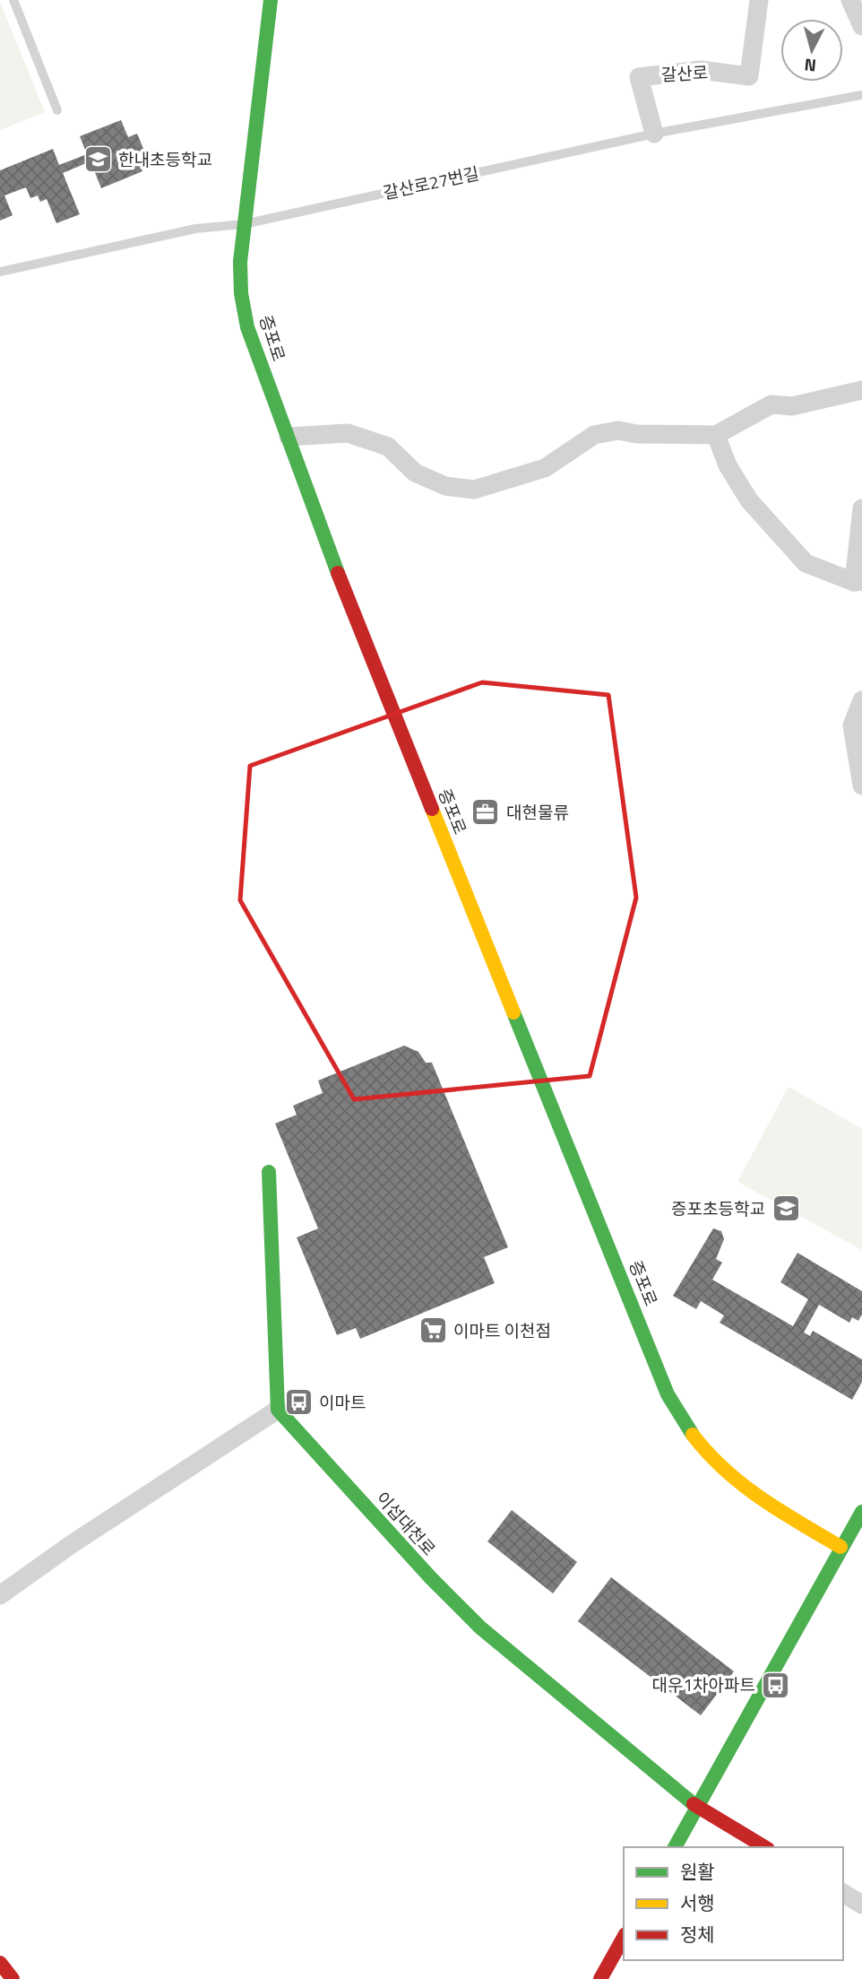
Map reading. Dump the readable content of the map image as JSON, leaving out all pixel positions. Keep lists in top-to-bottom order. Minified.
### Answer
{"streets":{"street":["갈산로","증포로","이섭대천로"],"lane":["갈산로27번길"]},"crossings":[["갈산로","갈산로27번길"],["갈산로27번길","증포로"]],"places":{"school or university":["한내초등학교","증포초등학교"],"office":["대현물류"],"supermarket":["이마트 이천점"],"bus stop":["이마트","대우1차아파트"]},"legend":["원활","서행","정체"],"north":"bottom"}
